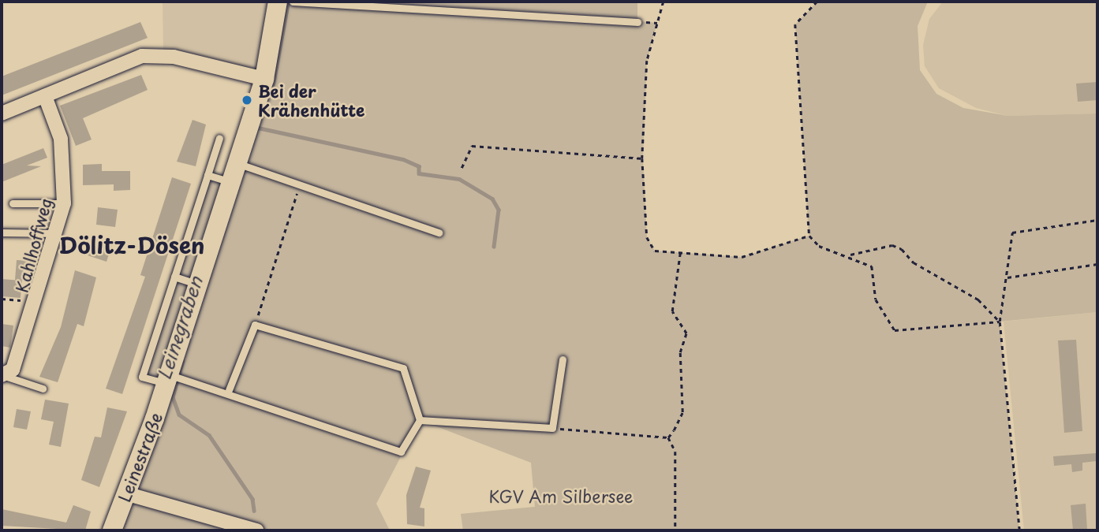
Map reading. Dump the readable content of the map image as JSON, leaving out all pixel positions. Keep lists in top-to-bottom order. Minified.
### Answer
{"streets":{"main road":["Leinestraße"],"street":["Kahlhoffweg"]},"districts":["Dölitz-Dösen"],"water":["Leinegraben"],"parks":["KGV Am Silbersee"],"places":["Bei der Krähenhütte"]}
